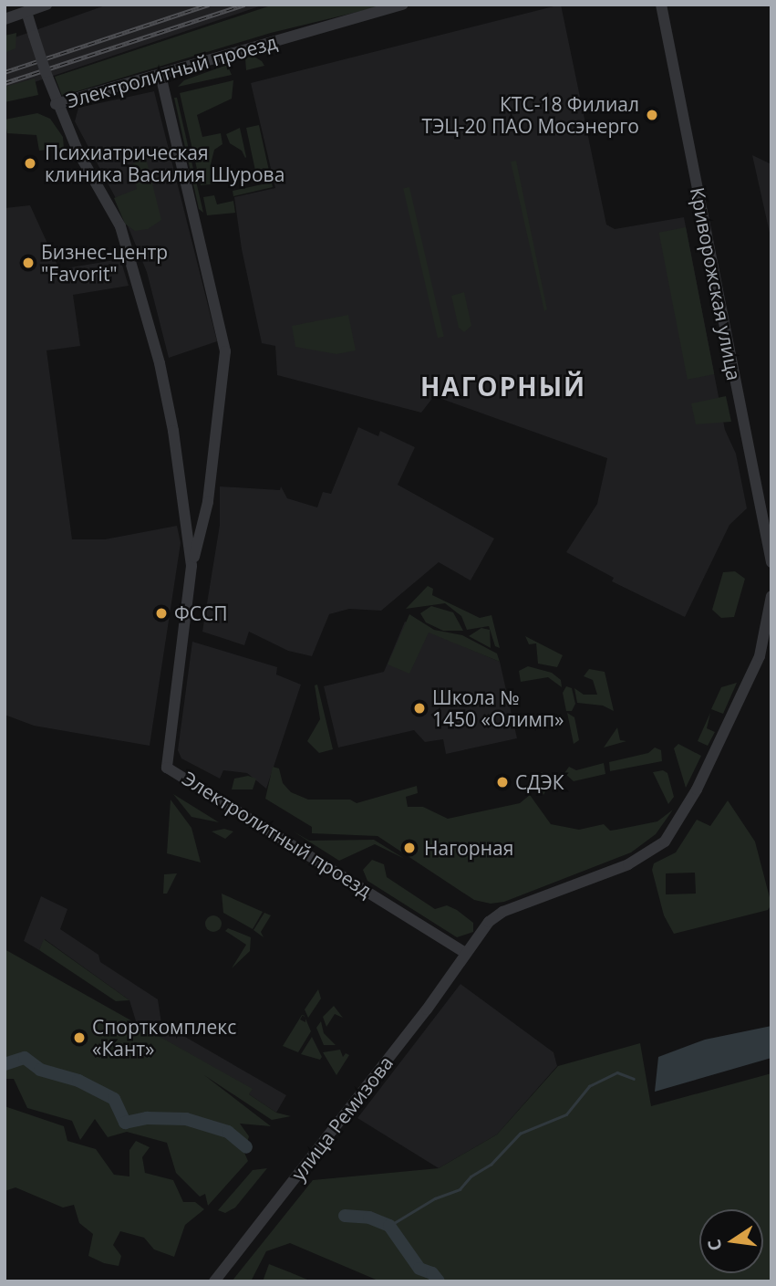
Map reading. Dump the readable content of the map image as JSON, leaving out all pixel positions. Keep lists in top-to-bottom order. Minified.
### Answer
{"streets":{"street":["Электролитный проезд","Криворожская улица","улица Ремизова"]},"crossings":[["Электролитный проезд","улица Ремизова"]],"districts":["НАГОРНЫЙ"],"places":["КТС-18 Филиал ТЭЦ-20 ПАО Мосэнерго","Психиатрическая клиника Василия Шурова","Бизнес-центр \"Favorit\"","ФССП","Школа № 1450 «Олимп»","СДЭК","Нагорная","Спорткомплекс «Кант»"],"north":"left"}
